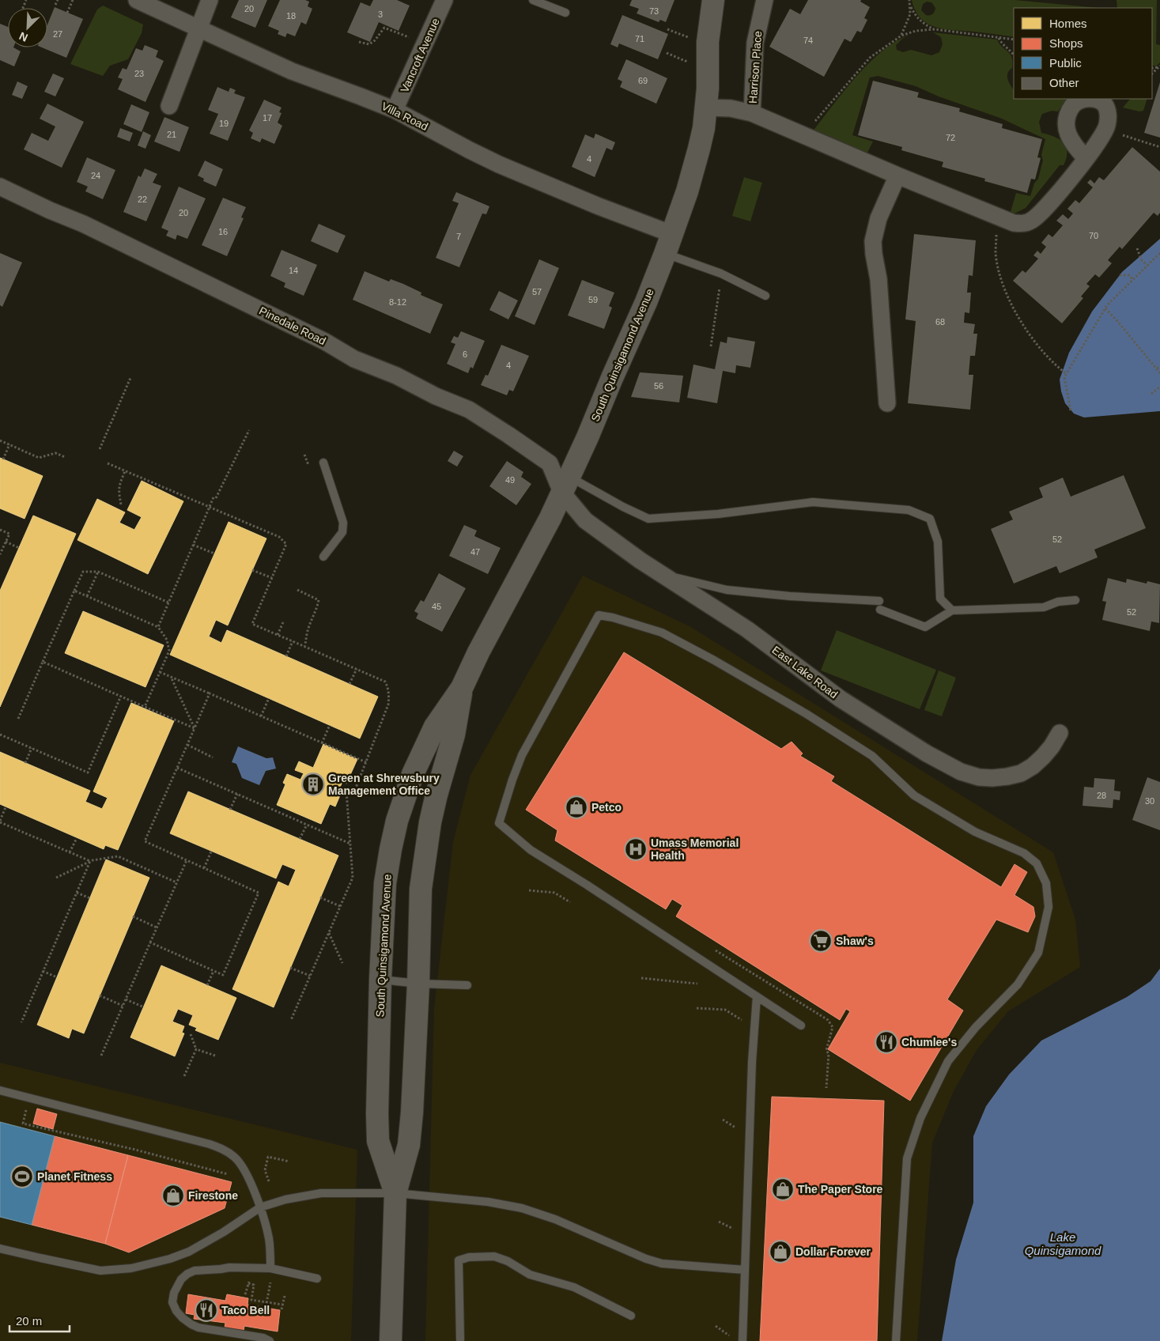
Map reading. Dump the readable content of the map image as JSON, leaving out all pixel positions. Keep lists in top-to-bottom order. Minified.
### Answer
{"streets":{"main road":["South Quinsigamond Avenue"],"street":["Vancroft Avenue","Harrison Place","Villa Road","Pinedale Road","East Lake Road"]},"crossings":[["Vancroft Avenue","Villa Road"],["Harrison Place","South Quinsigamond Avenue"],["Villa Road","South Quinsigamond Avenue"],["Pinedale Road","South Quinsigamond Avenue"],["Pinedale Road","East Lake Road"],["South Quinsigamond Avenue","East Lake Road"]],"water":["Lake Quinsigamond"],"places":{"building":["Green at Shrewsbury Management Office"],"shop":["Petco","The Paper Store","Firestone","Dollar Forever"],"hospital":["Umass Memorial Health"],"supermarket":["Shaw's"],"restaurant":["Chumlee's","Taco Bell"],"sports":["Planet Fitness"]},"house_numbers":["20","73","3","18","27","71","74","23","69","17","19","21","72","4","24","22","20","16","70","7","14","57","59","8-12","68","6","4","56","49","52","47","45","52","28","30"],"legend":["Homes","Shops","Public","Other"],"scale_bar":"20 m","north":"bottom left"}
